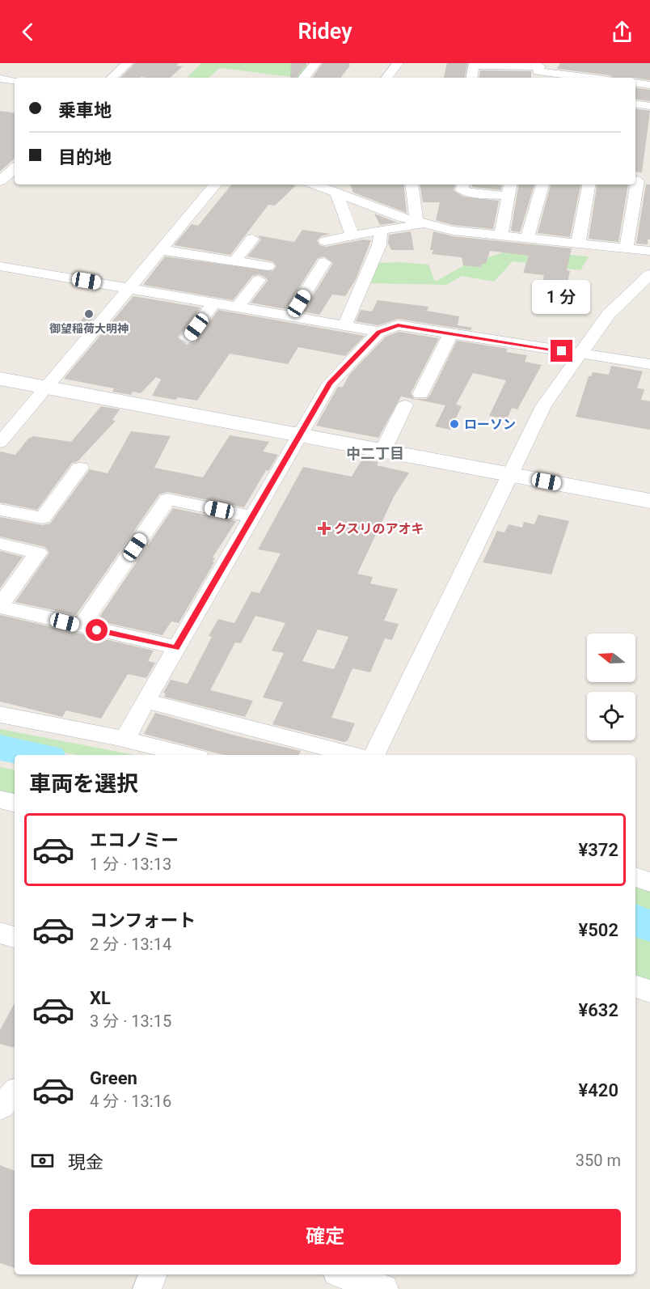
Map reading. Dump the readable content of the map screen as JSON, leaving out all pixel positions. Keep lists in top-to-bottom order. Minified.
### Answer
{"districts":["中二丁目"],"places":{"other":["御望稲荷大明神","ローソン"],"health":["クスリのアオキ"]},"north":"left","page":{"header":"Ridey","banner":["乗車地","目的地"],"bubble":"1 分","heading":"車両を選択","list":[{"name":"エコノミー","note":"1 分 · 13:13","value":"¥372"},{"name":"コンフォート","note":"2 分 · 13:14","value":"¥502"},{"name":"XL","note":"3 分 · 13:15","value":"¥632"},{"name":"Green","note":"4 分 · 13:16","value":"¥420"}],"pay":["現金","350 m"],"buttons":"確定"}}
